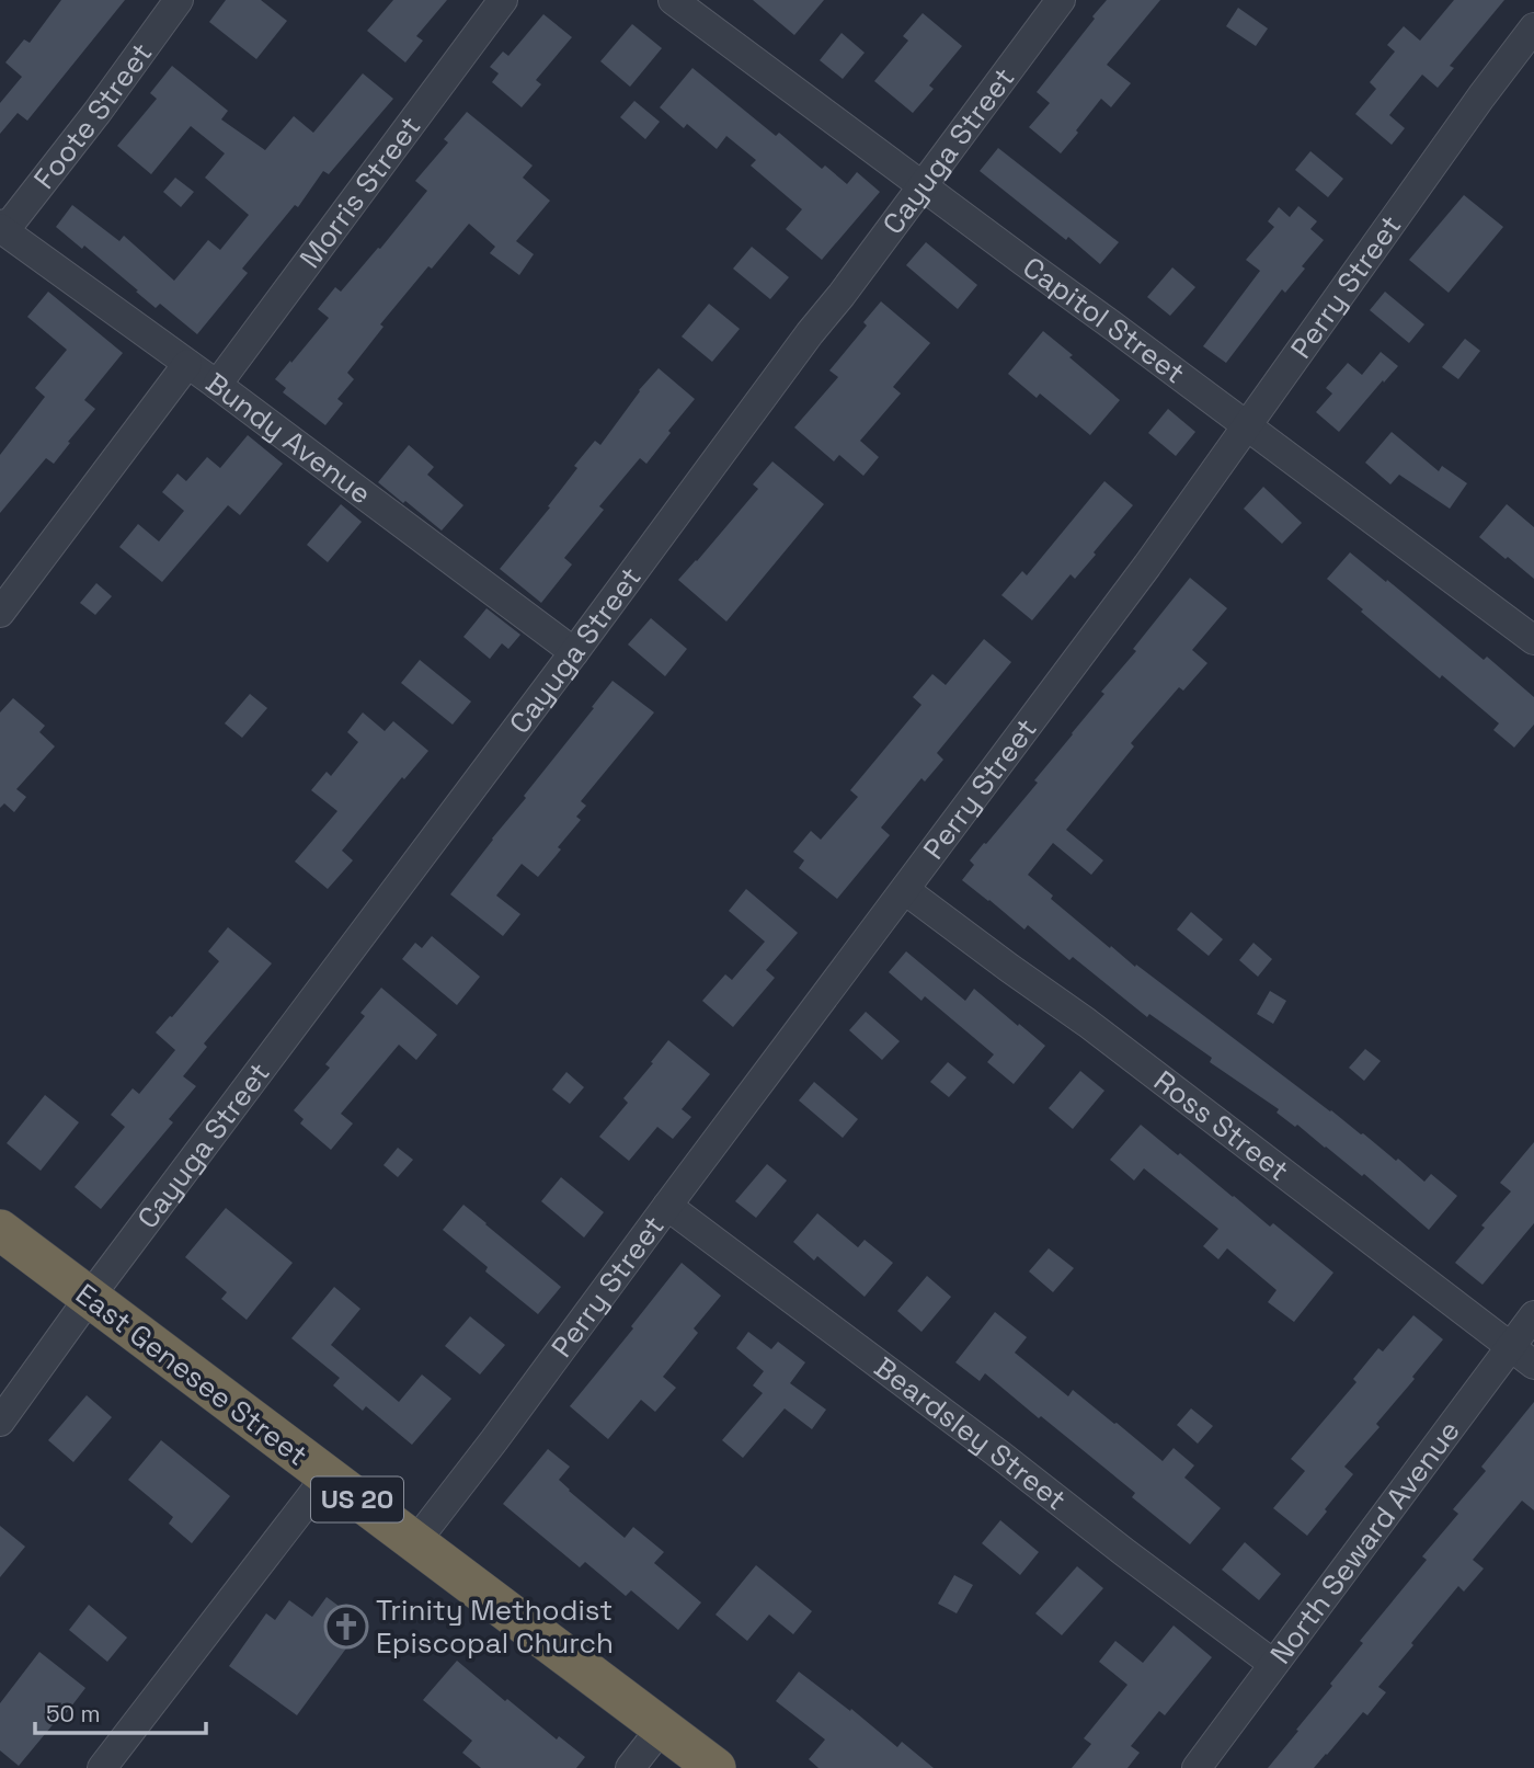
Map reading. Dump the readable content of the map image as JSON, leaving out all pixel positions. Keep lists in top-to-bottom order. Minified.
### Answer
{"streets":{"highway":["East Genesee Street","US 20"],"street":["Foote Street","Cayuga Street","Morris Street","Perry Street","Capitol Street","Bundy Avenue","Ross Street","Beardsley Street","North Seward Avenue"]},"crossings":[["Foote Street","Bundy Avenue"],["Cayuga Street","Capitol Street"],["Cayuga Street","Bundy Avenue"],["Cayuga Street","East Genesee Street"],["Morris Street","Bundy Avenue"],["Perry Street","Capitol Street"],["Perry Street","Ross Street"],["Perry Street","East Genesee Street"],["Perry Street","Beardsley Street"],["Ross Street","North Seward Avenue"],["Beardsley Street","North Seward Avenue"]],"places":{"church":["Trinity Methodist Episcopal Church"]},"scale_bar":"50 m"}
